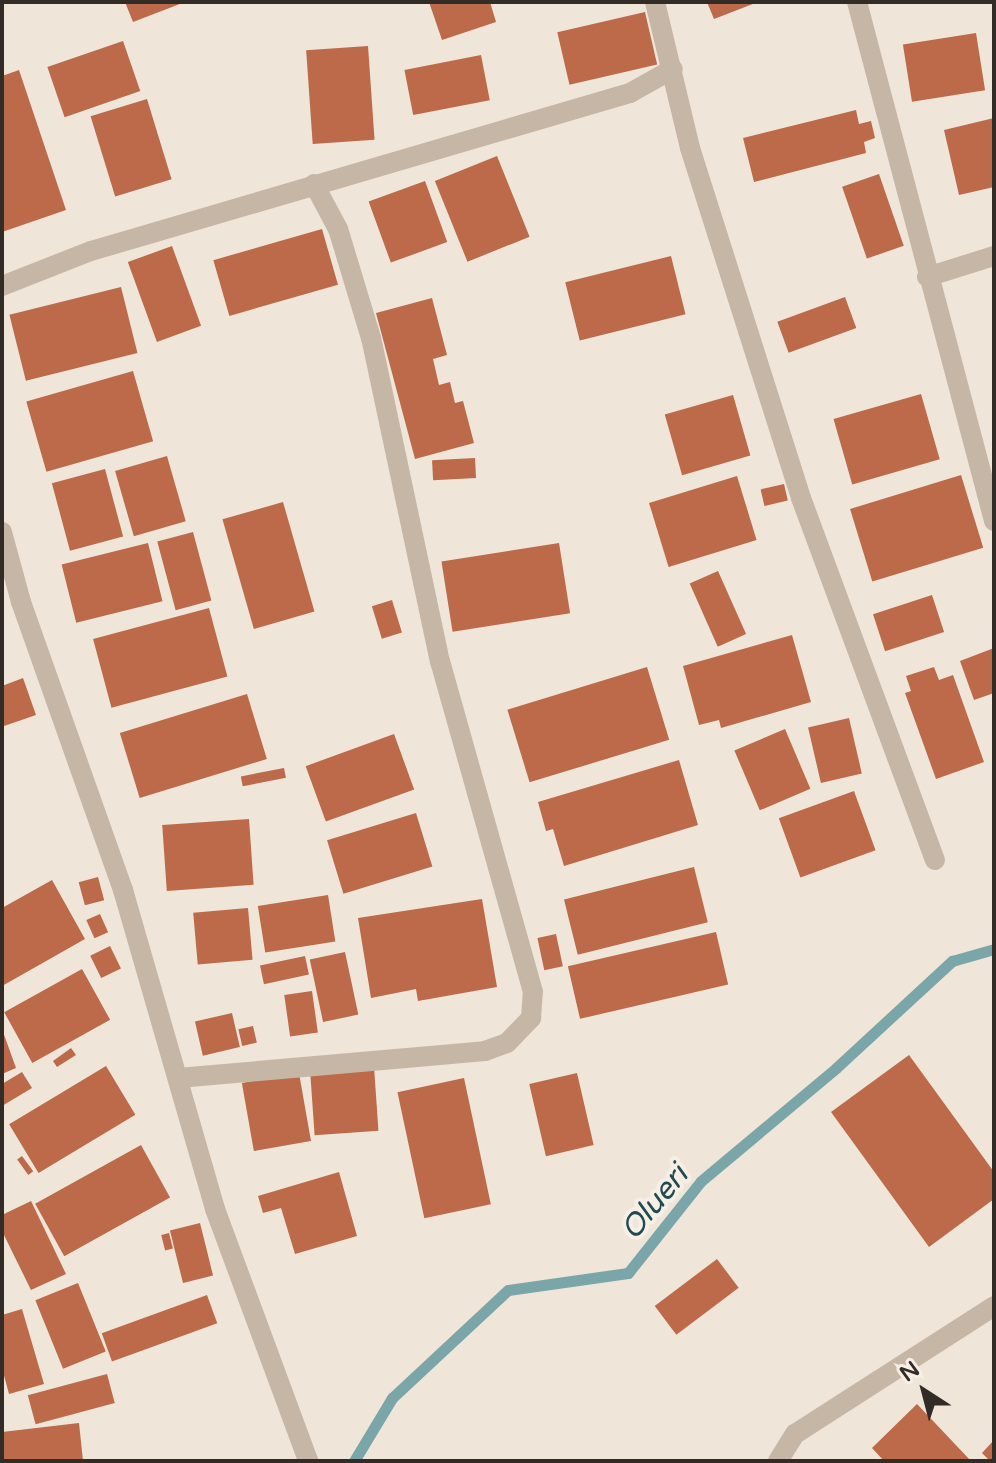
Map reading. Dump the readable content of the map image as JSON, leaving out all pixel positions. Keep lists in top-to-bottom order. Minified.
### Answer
{"water":["Olueri"],"north":"top left"}
